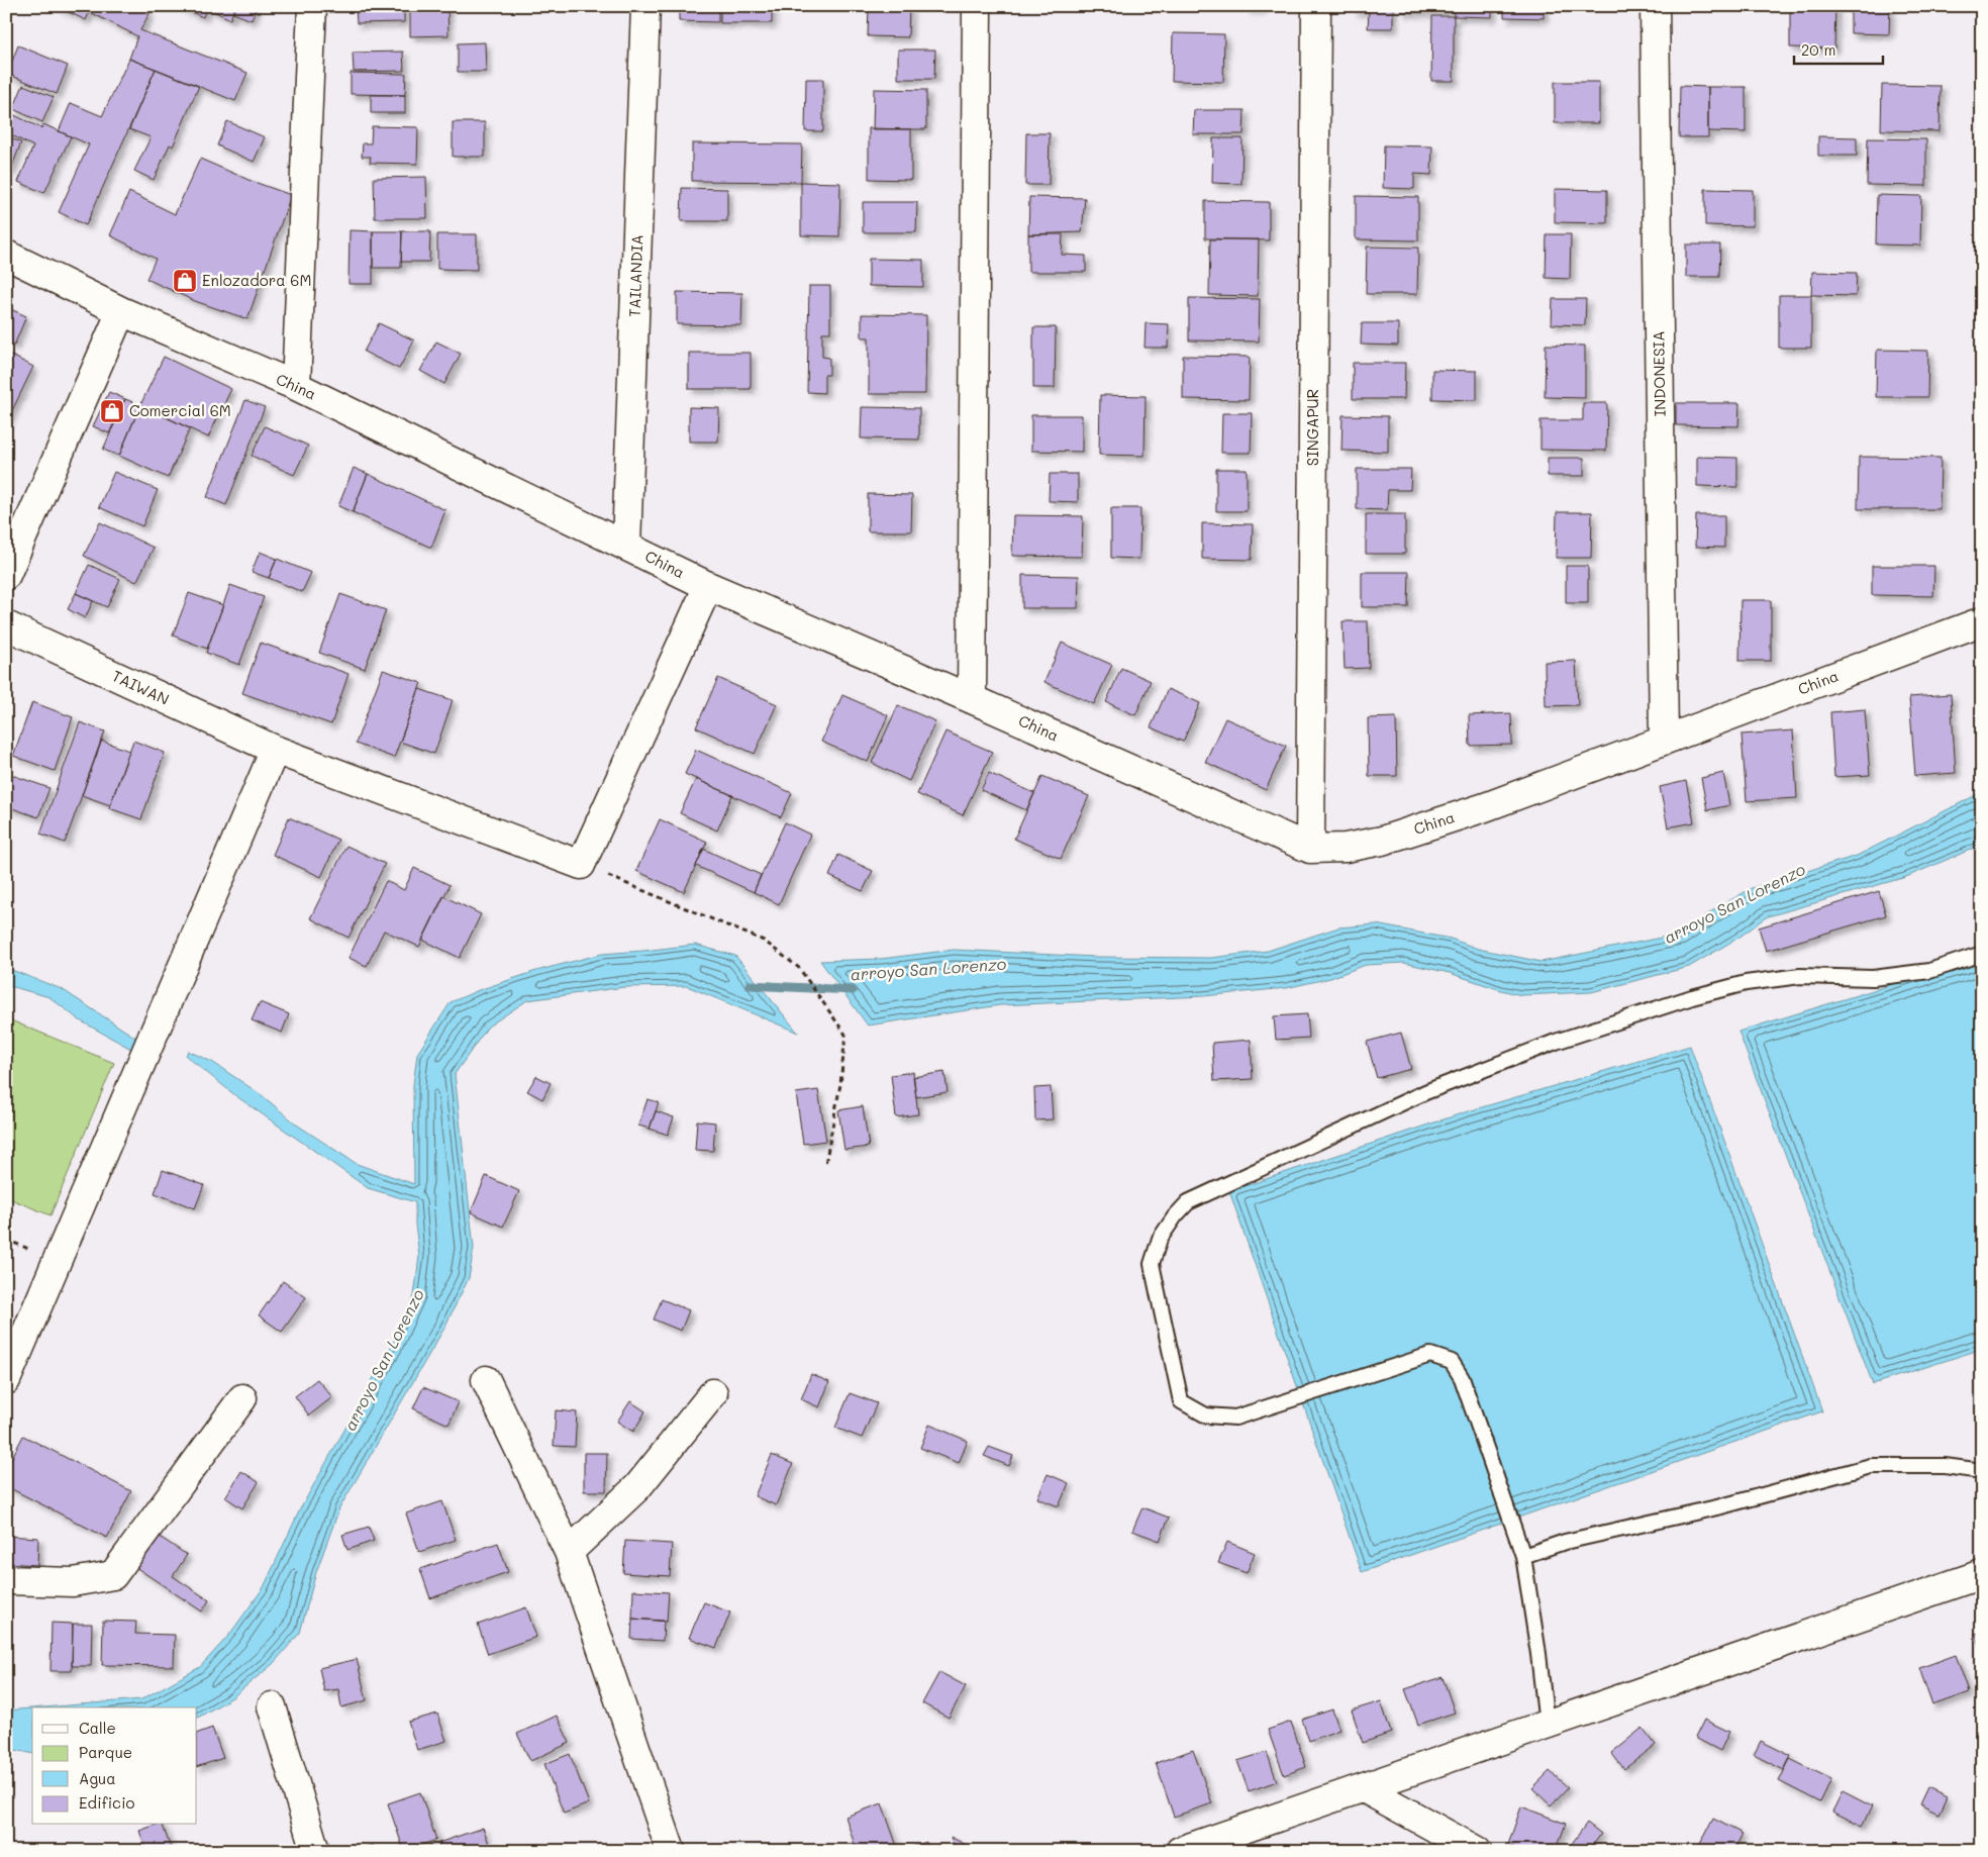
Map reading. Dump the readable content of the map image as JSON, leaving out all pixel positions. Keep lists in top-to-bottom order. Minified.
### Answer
{"streets":{"street":["TAILANDIA","INDONESIA","China","SINGAPUR","TAIWAN"]},"crossings":[["TAILANDIA","China"],["INDONESIA","China"],["China","SINGAPUR"]],"water":["arroyo San Lorenzo"],"places":{"shop":["Enlozadora 6M","Comercial 6M"]},"legend":["Calle","Parque","Agua","Edificio"],"scale_bar":"20 m"}
